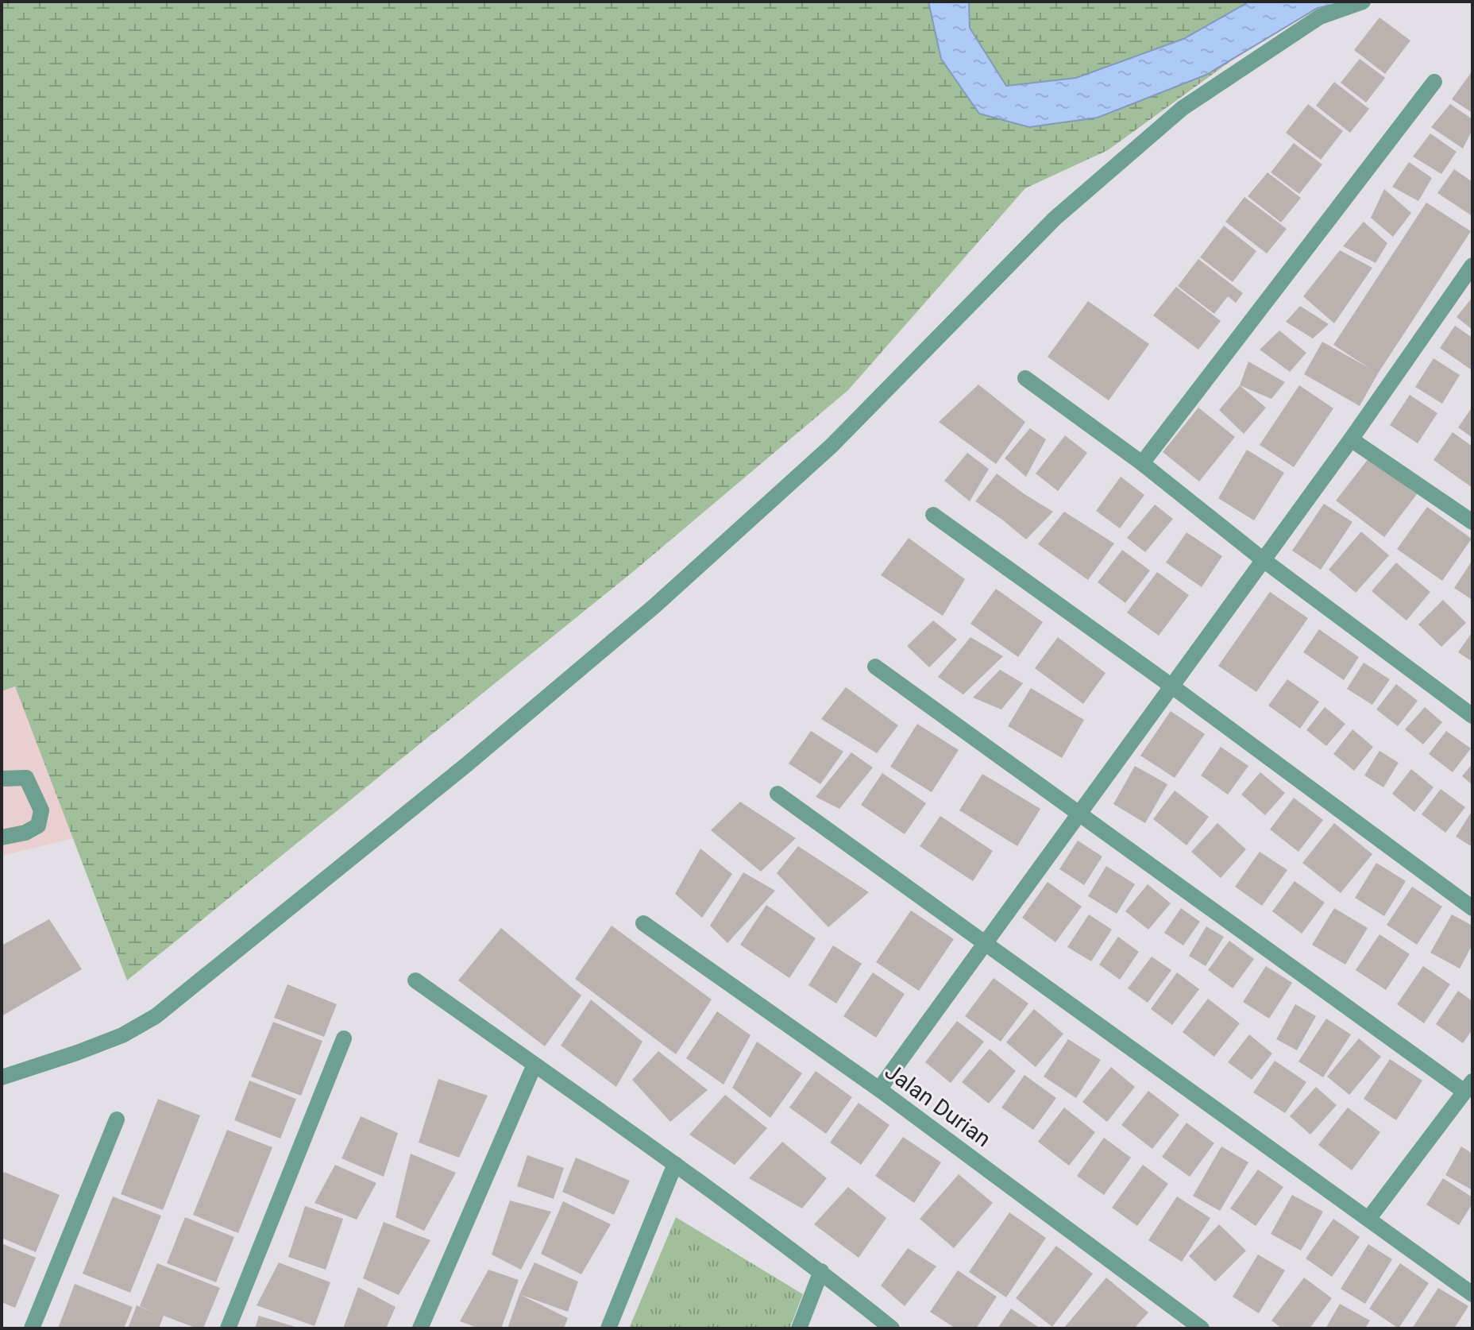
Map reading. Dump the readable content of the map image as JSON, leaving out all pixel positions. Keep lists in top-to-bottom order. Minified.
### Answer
{"streets":{"street":["Jalan Durian"]}}
